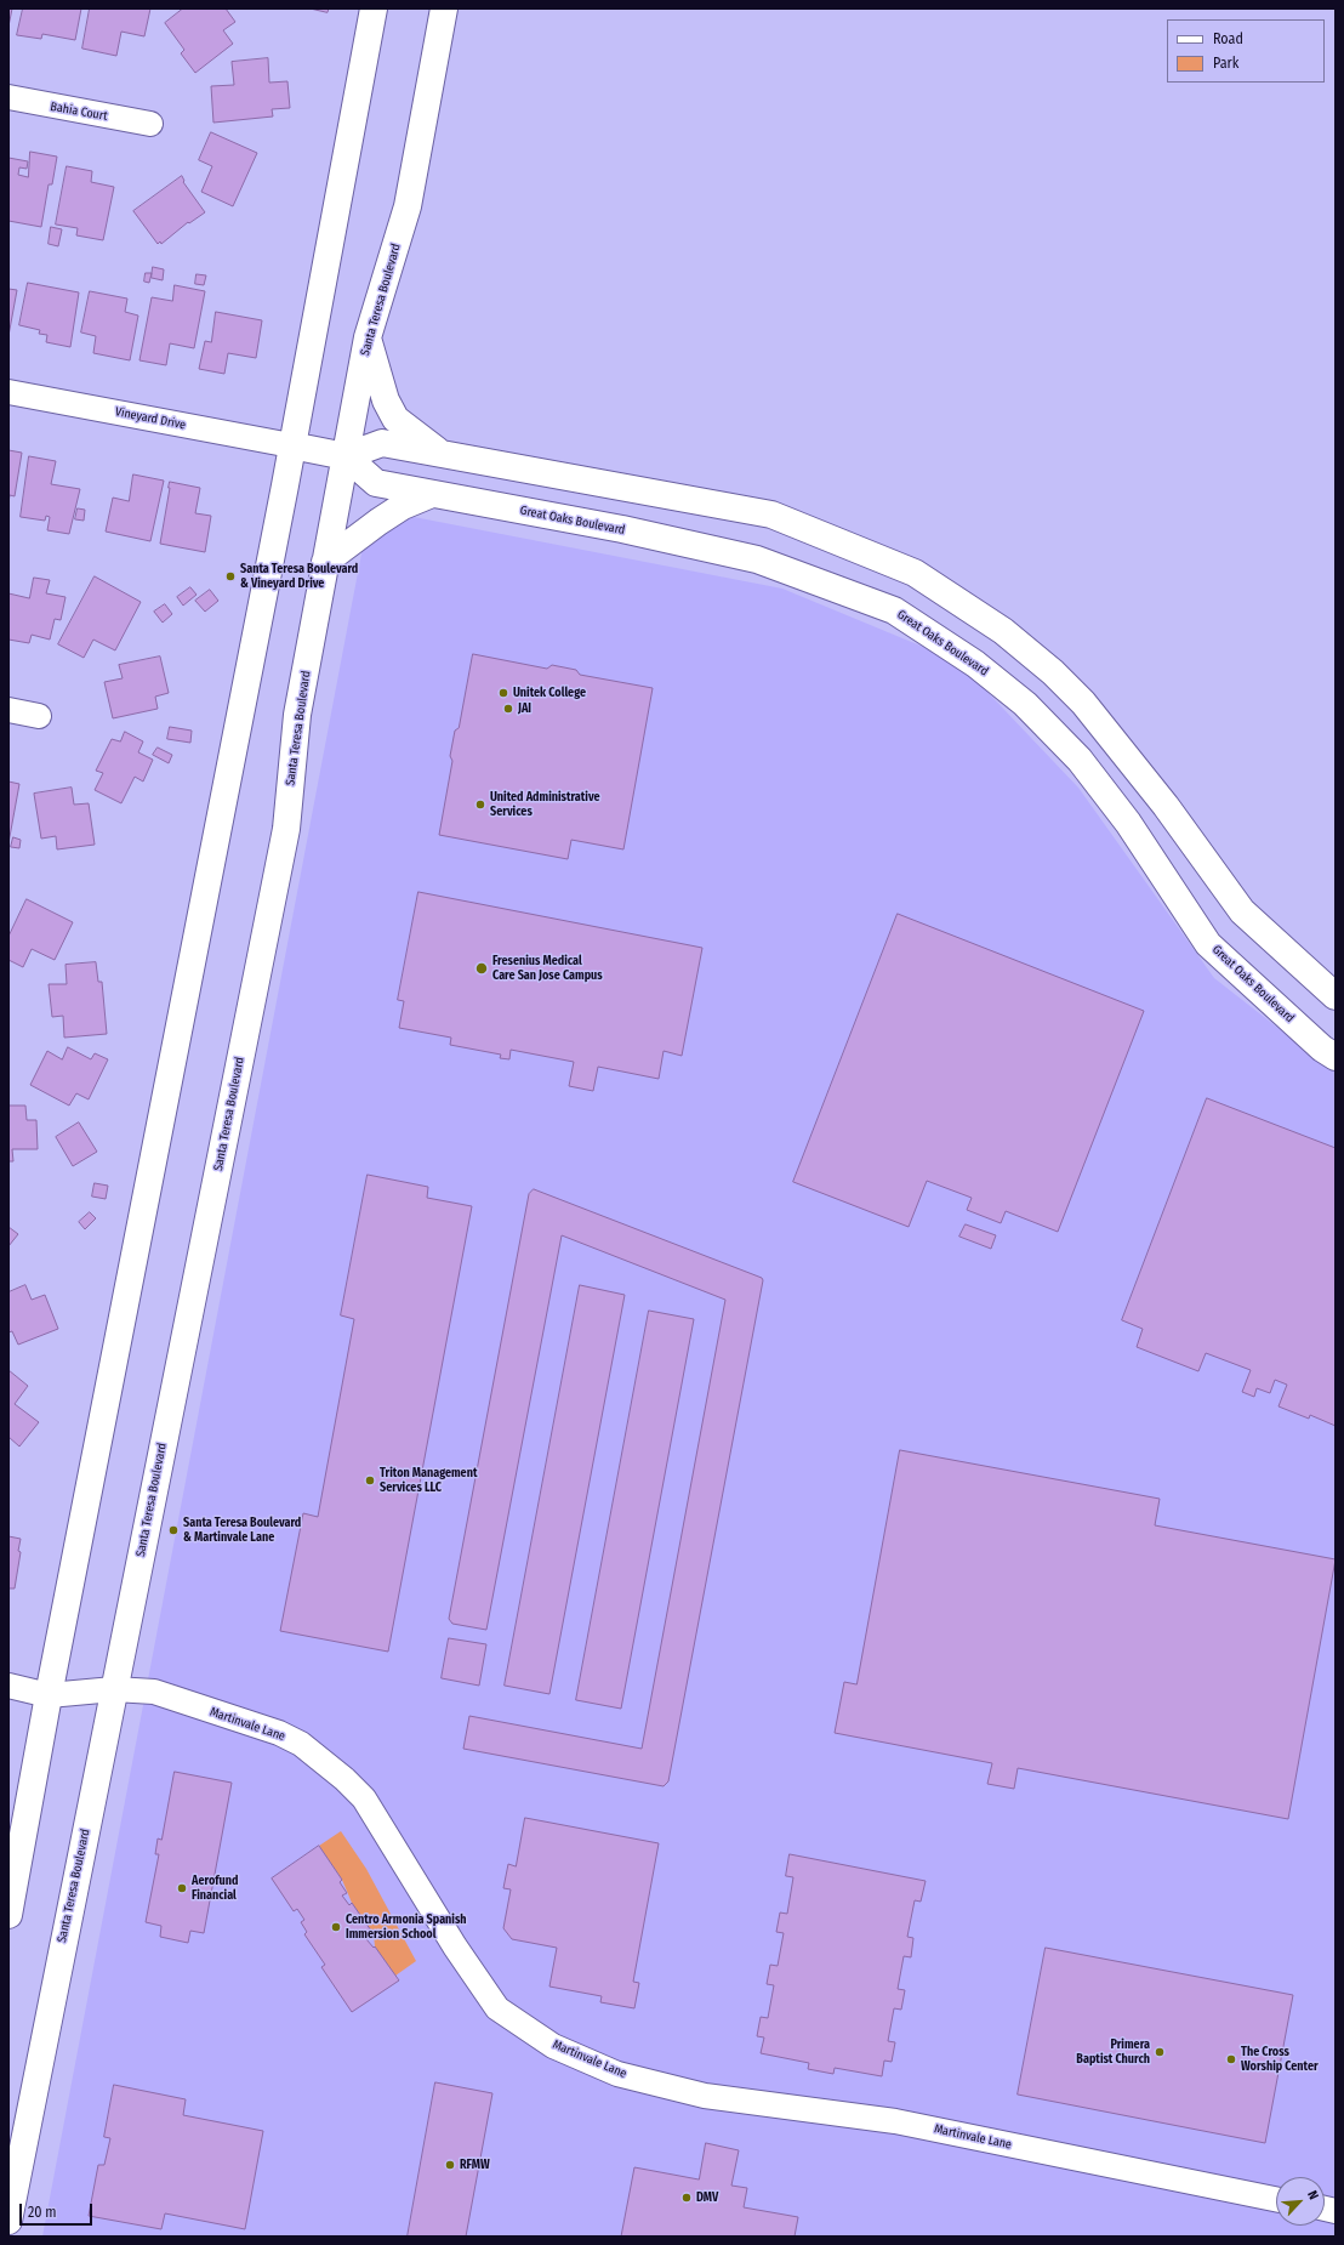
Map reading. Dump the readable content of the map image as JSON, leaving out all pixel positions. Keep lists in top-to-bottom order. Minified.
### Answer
{"streets":{"main road":["Santa Teresa Boulevard","Great Oaks Boulevard"],"street":["Bahia Court","Vineyard Drive","Martinvale Lane"]},"crossings":[["Santa Teresa Boulevard","Great Oaks Boulevard"],["Santa Teresa Boulevard","Martinvale Lane"]],"places":["Santa Teresa Boulevard & Vineyard Drive","Unitek College","JAI","United Administrative Services","Fresenius Medical Care San Jose Campus","Triton Management Services LLC","Santa Teresa Boulevard & Martinvale Lane","Aerofund Financial","Centro Armonia Spanish Immersion School","Primera Baptist Church","The Cross Worship Center","RFMW","DMV"],"legend":["Road","Park"],"scale_bar":"20 m","north":"top right"}
